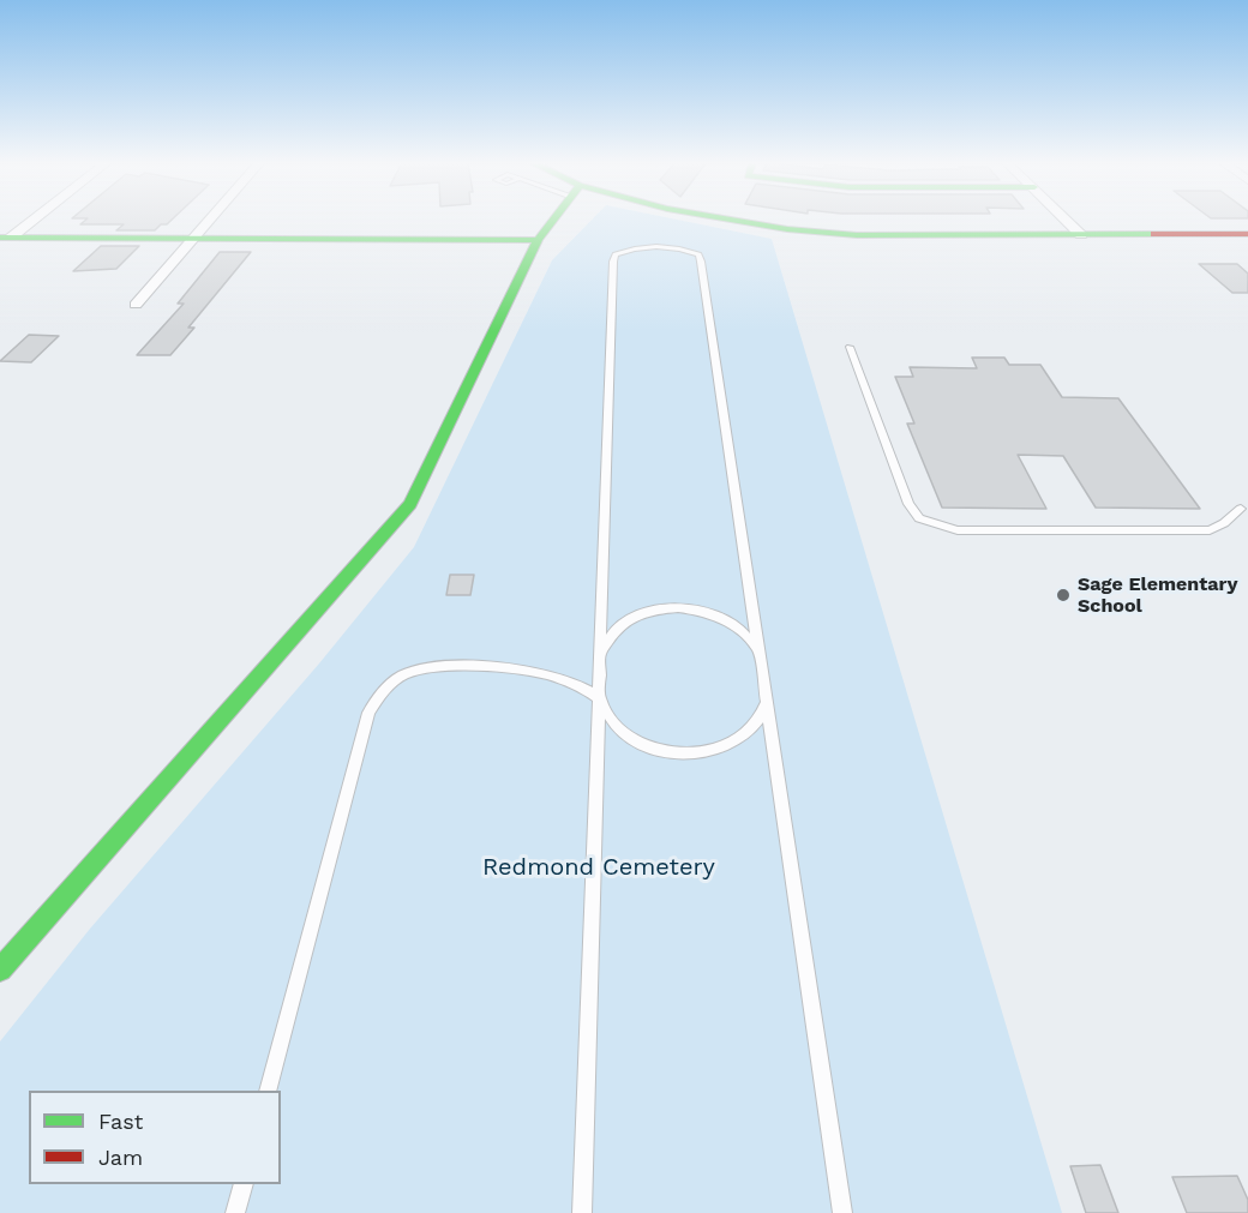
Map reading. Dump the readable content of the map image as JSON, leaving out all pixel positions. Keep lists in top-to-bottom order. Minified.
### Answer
{"parks":["Redmond Cemetery"],"places":["Sage Elementary School"],"legend":["Fast","Jam"]}
